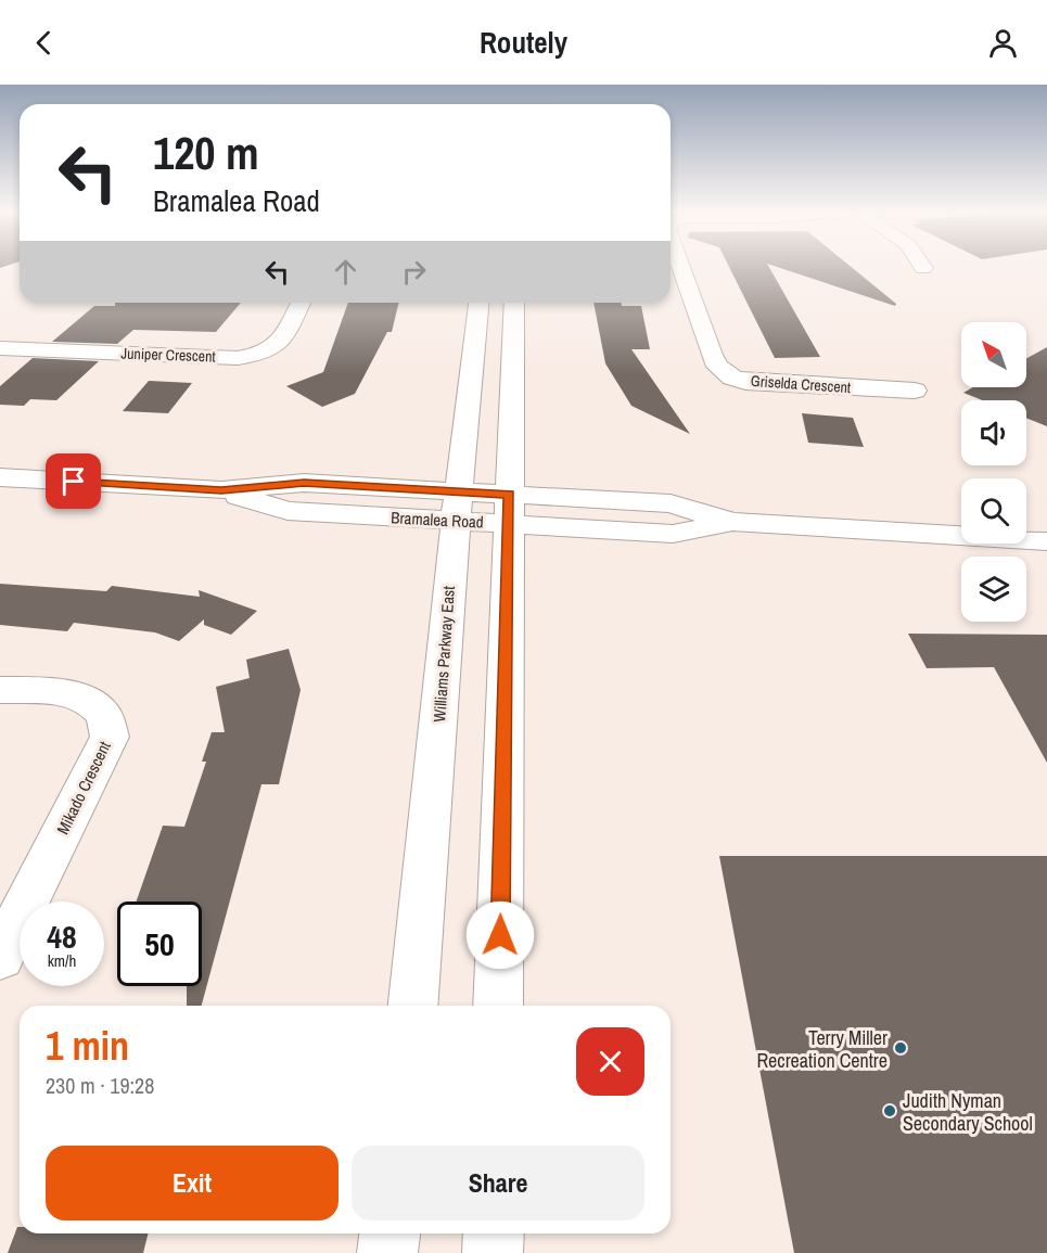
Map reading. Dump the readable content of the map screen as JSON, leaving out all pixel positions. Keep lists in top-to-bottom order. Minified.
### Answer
{"streets":{"main road":["Juniper Crescent","Griselda Crescent","Bramalea Road","Williams Parkway East","Mikado Crescent"]},"crossings":[["Bramalea Road","Williams Parkway East"]],"places":["Terry Miller Recreation Centre","Judith Nyman Secondary School"],"north":"top left","page":{"header":"Routely","turn":["120 m","Bramalea Road"],"speed":"48 km/h","limit":"50","heading":["1 min","230 m · 19:28"],"buttons":["Exit","Share"]}}
